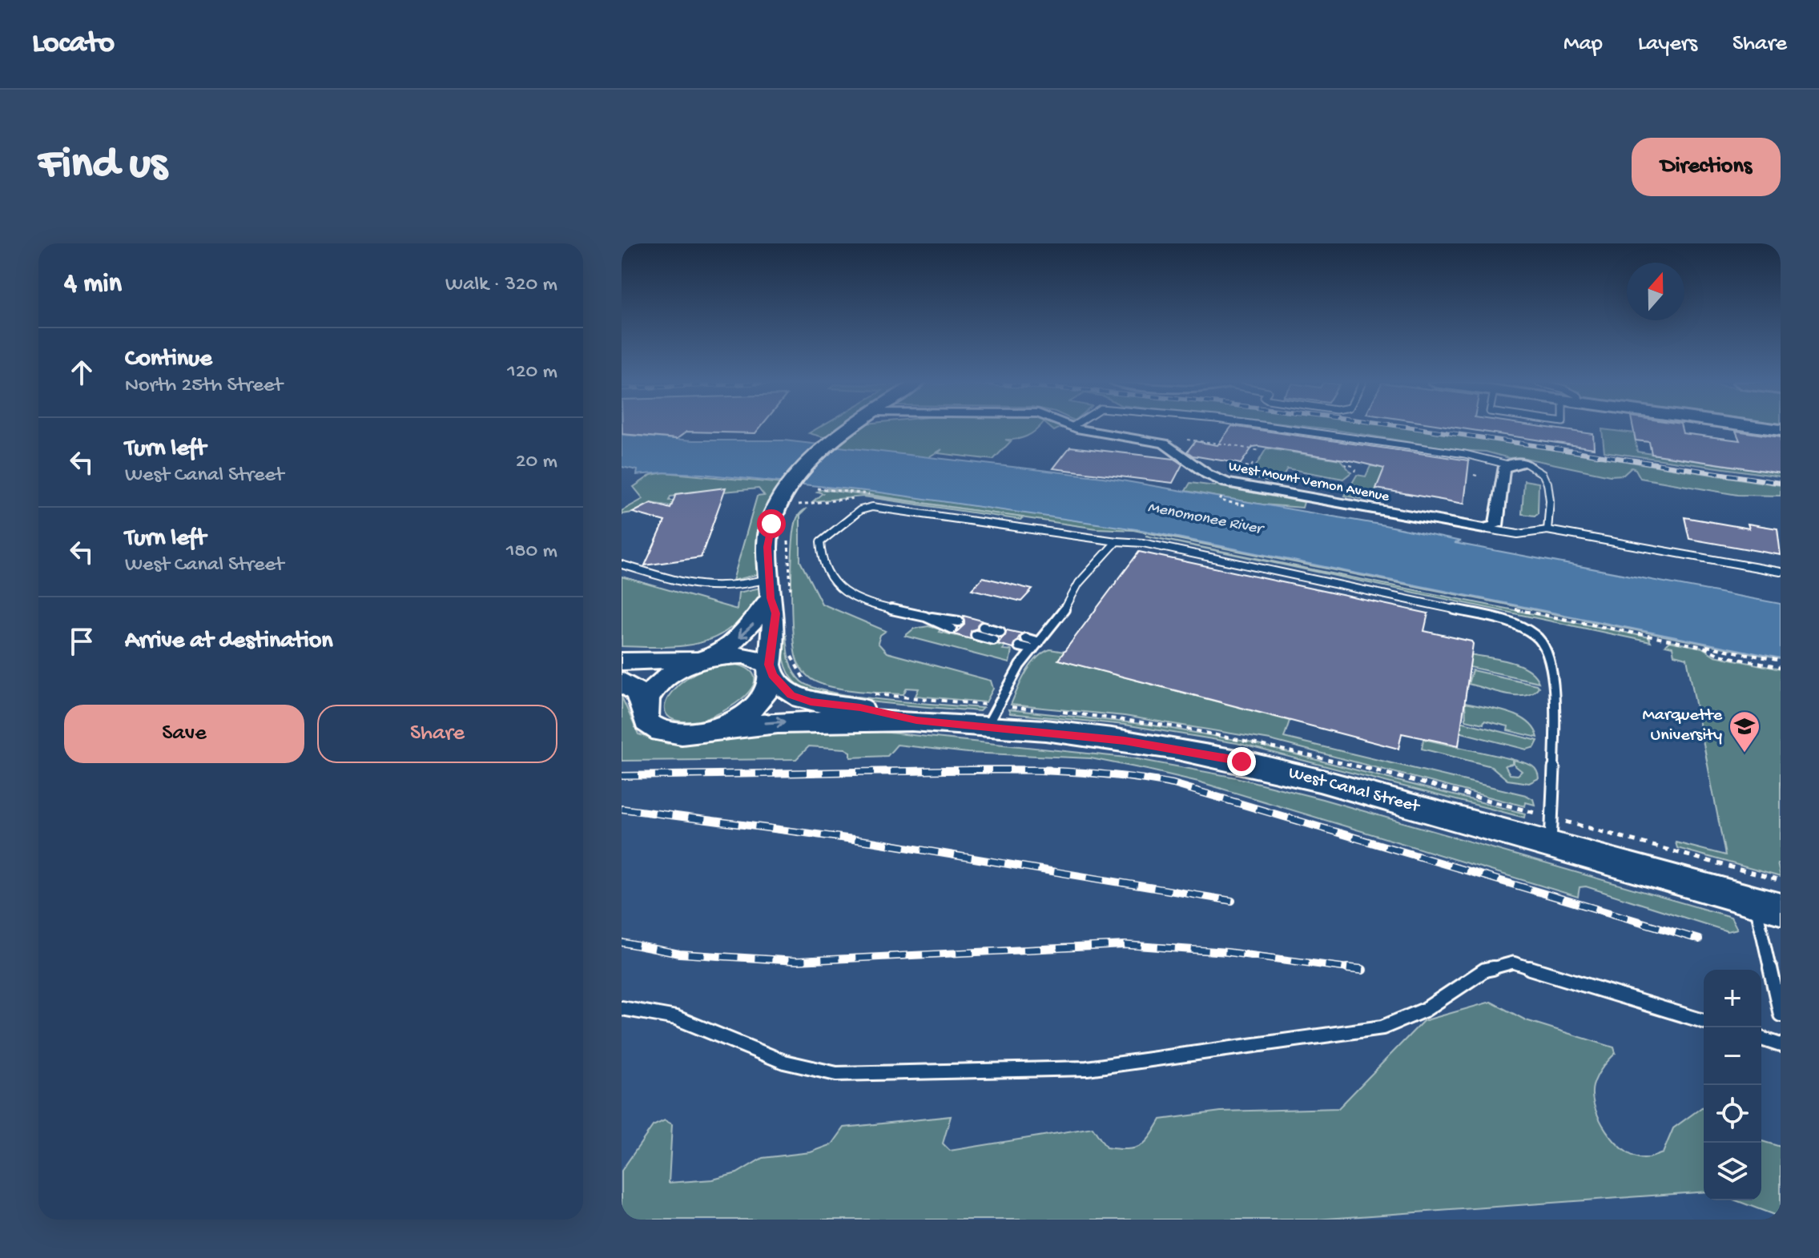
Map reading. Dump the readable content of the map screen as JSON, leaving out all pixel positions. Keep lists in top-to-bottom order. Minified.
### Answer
{"streets":{"street":["West Mount Vernon Avenue","West Canal Street"]},"water":["Menomonee River"],"places":{"school or university":["Marquette University"]},"north":"top","page":{"header":"Locato","nav":["Map","Layers","Share"],"buttons":["Directions",["Save","Share"]],"title":"Find us","heading":["4 min","Walk · 320 m"],"list":[["Continue","North 25th Street","120 m"],["Turn left","West Canal Street","20 m"],["Turn left","West Canal Street","180 m"],"Arrive at destination"],"map_buttons":["+","−"]}}
